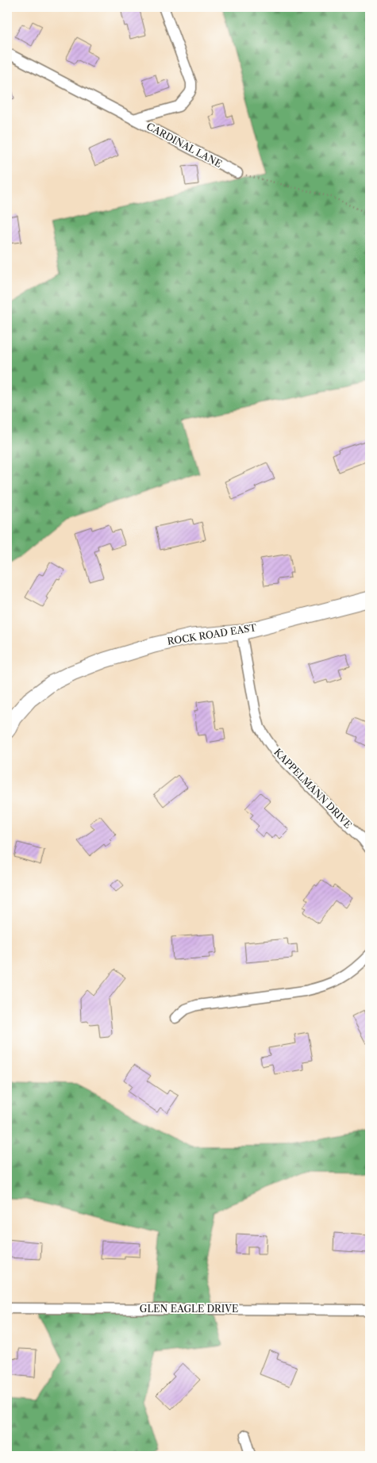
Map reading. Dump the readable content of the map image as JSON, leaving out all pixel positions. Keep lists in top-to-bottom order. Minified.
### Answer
{"streets":{"street":["CARDINAL LANE","ROCK ROAD EAST","KAPPELMANN DRIVE","GLEN EAGLE DRIVE"]},"crossings":[["ROCK ROAD EAST","KAPPELMANN DRIVE"]]}
